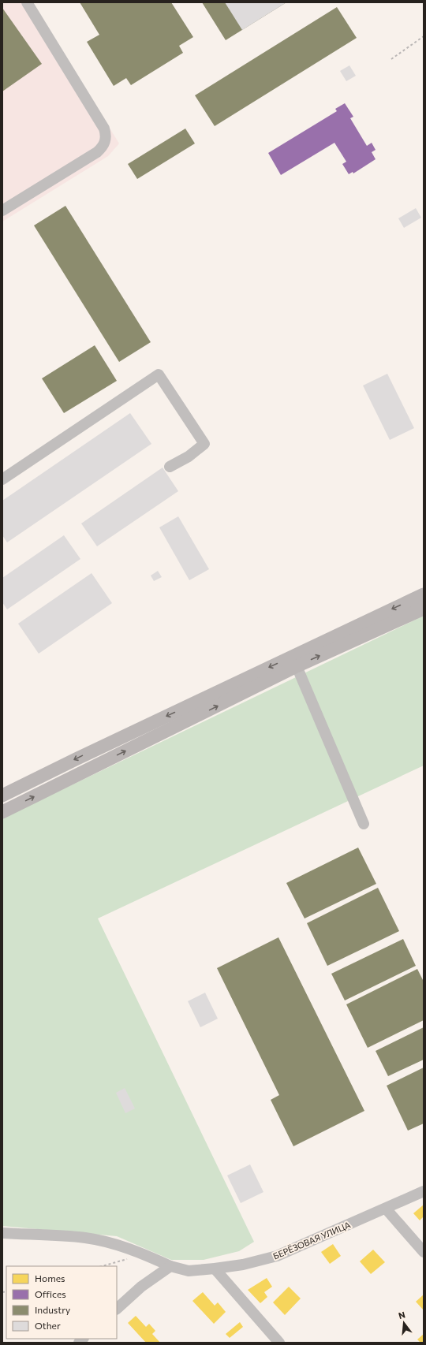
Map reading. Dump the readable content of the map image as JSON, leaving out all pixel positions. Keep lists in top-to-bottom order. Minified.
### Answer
{"streets":{"street":["БЕРЁЗОВАЯ УЛИЦА"]},"legend":["Homes","Offices","Industry","Other"],"north":"top"}
